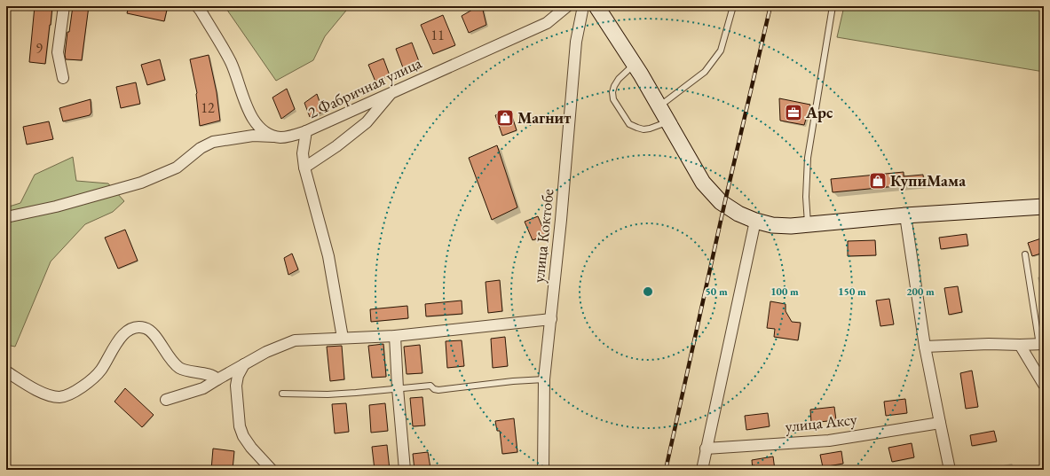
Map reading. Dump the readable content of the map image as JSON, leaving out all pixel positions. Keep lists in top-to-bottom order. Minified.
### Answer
{"streets":{"street":["2 Фабричная улица","улица Коктобе","улица Аксу"]},"places":{"office":["Арс"],"shop":["Магнит","КупиМама"]},"house_numbers":["11","9","12"],"rings":["50 m","100 m","150 m","200 m"]}
